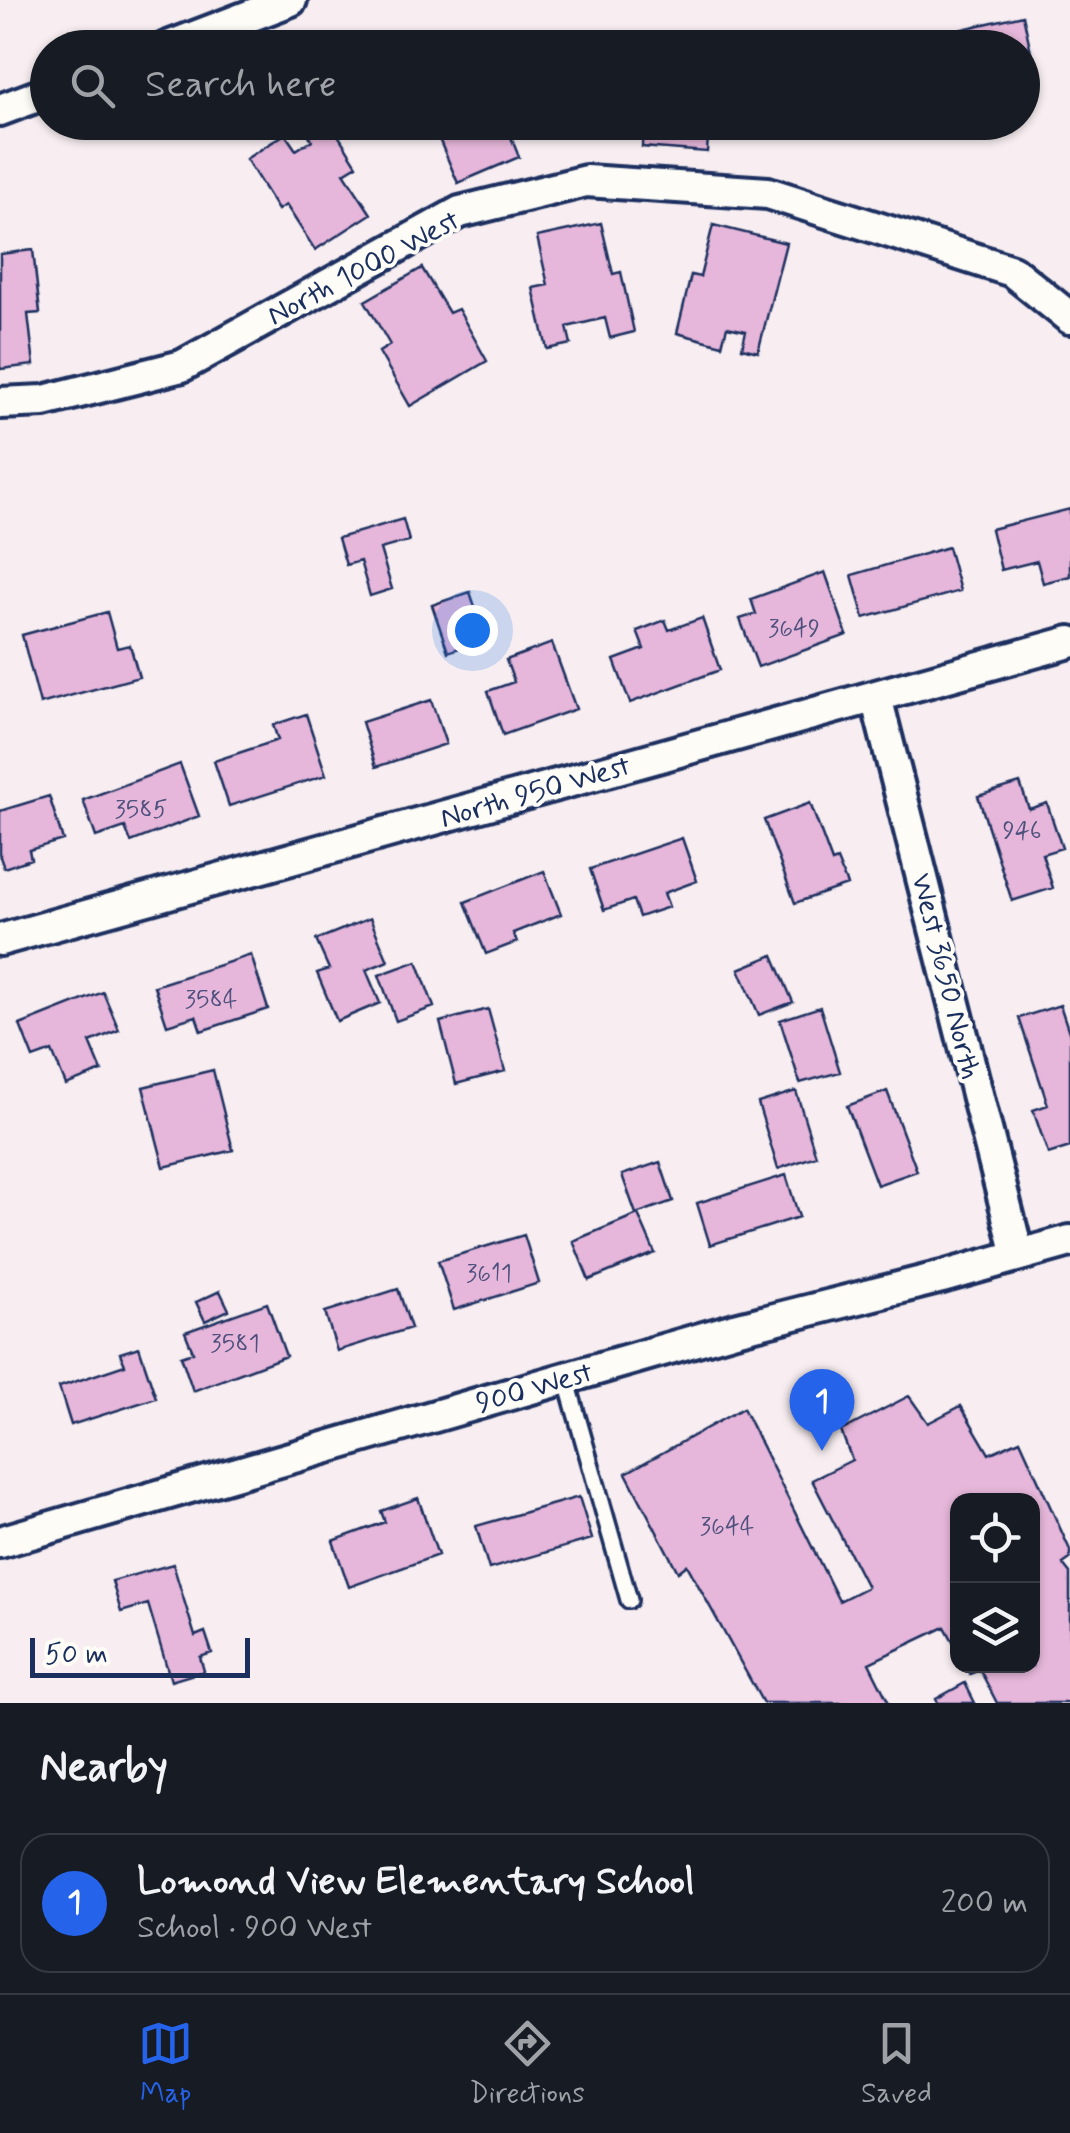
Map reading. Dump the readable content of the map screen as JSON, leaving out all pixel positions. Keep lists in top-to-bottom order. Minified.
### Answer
{"streets":{"street":["North 1000 West","North 950 West","West 3650 North","900 West"]},"crossings":[["North 950 West","West 3650 North"],["West 3650 North","900 West"]],"house_numbers":["3649","3585","946","3584","3611","3581","3644"],"scale_bar":"50 m","page":{"search":"Search here","pins":"1","scale":"50 m","heading":"Nearby","list":[{"mark":"1","name":"Lomond View Elementary School","note":"School · 900 West","value":"200 m"}],"nav":["Map","Directions","Saved"]}}
